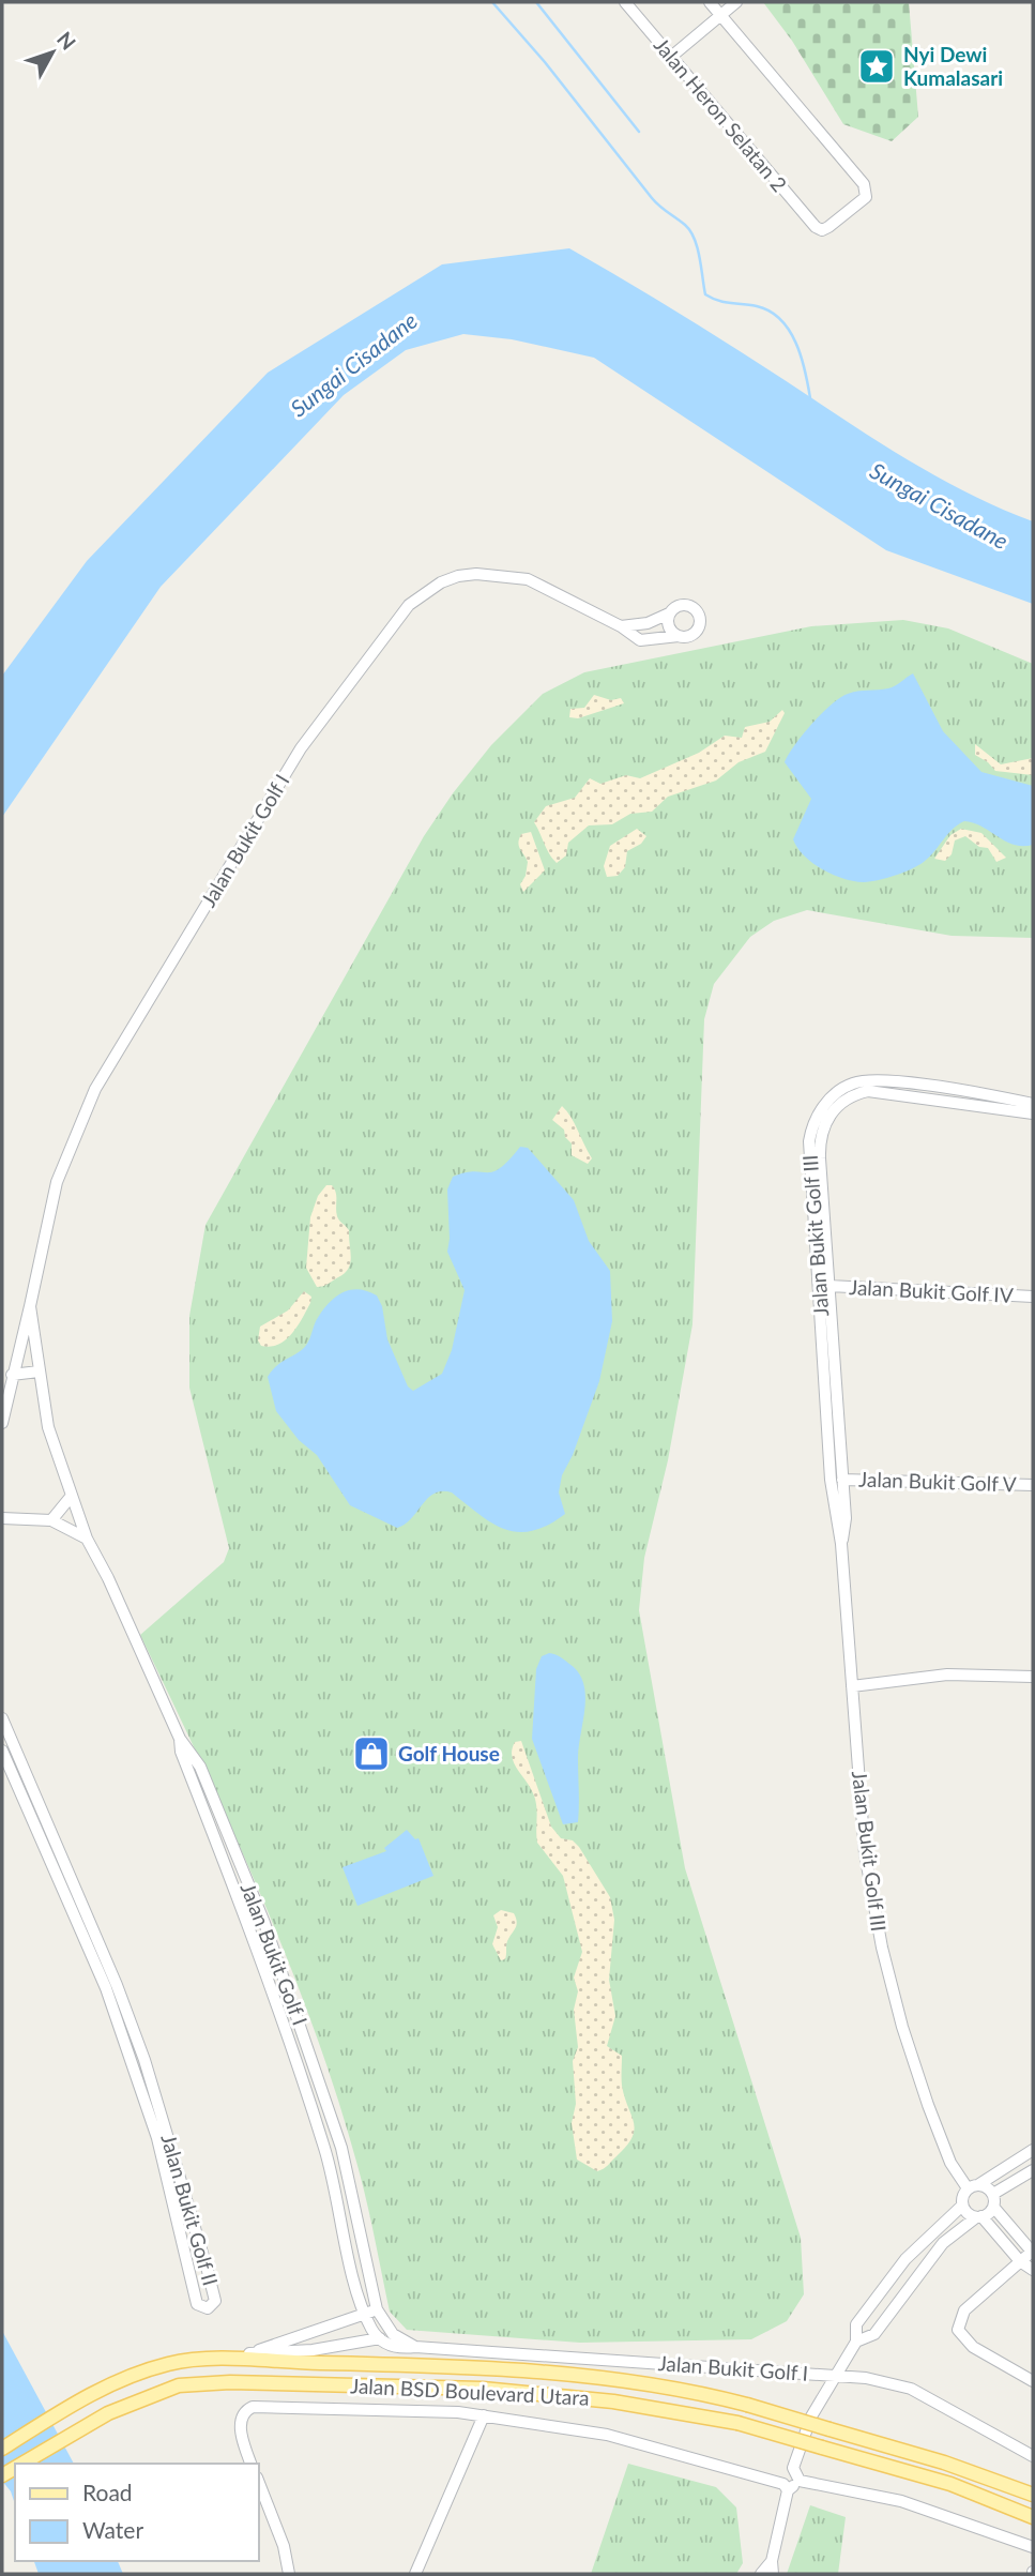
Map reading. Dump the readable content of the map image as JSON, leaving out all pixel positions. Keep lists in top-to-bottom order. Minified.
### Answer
{"streets":{"main road":["Jalan BSD Boulevard Utara"],"street":["Jalan Heron Selatan 2","Jalan Bukit Golf I","Jalan Bukit Golf III","Jalan Bukit Golf IV","Jalan Bukit Golf V","Jalan Bukit Golf II"]},"crossings":[["Jalan Bukit Golf I","Jalan BSD Boulevard Utara"],["Jalan Bukit Golf III","Jalan Bukit Golf IV"],["Jalan Bukit Golf III","Jalan Bukit Golf V"]],"water":["Sungai Cisadane"],"places":{"place":["Nyi Dewi Kumalasari"],"shop":["Golf House"]},"legend":["Road","Water"],"north":"top right"}
